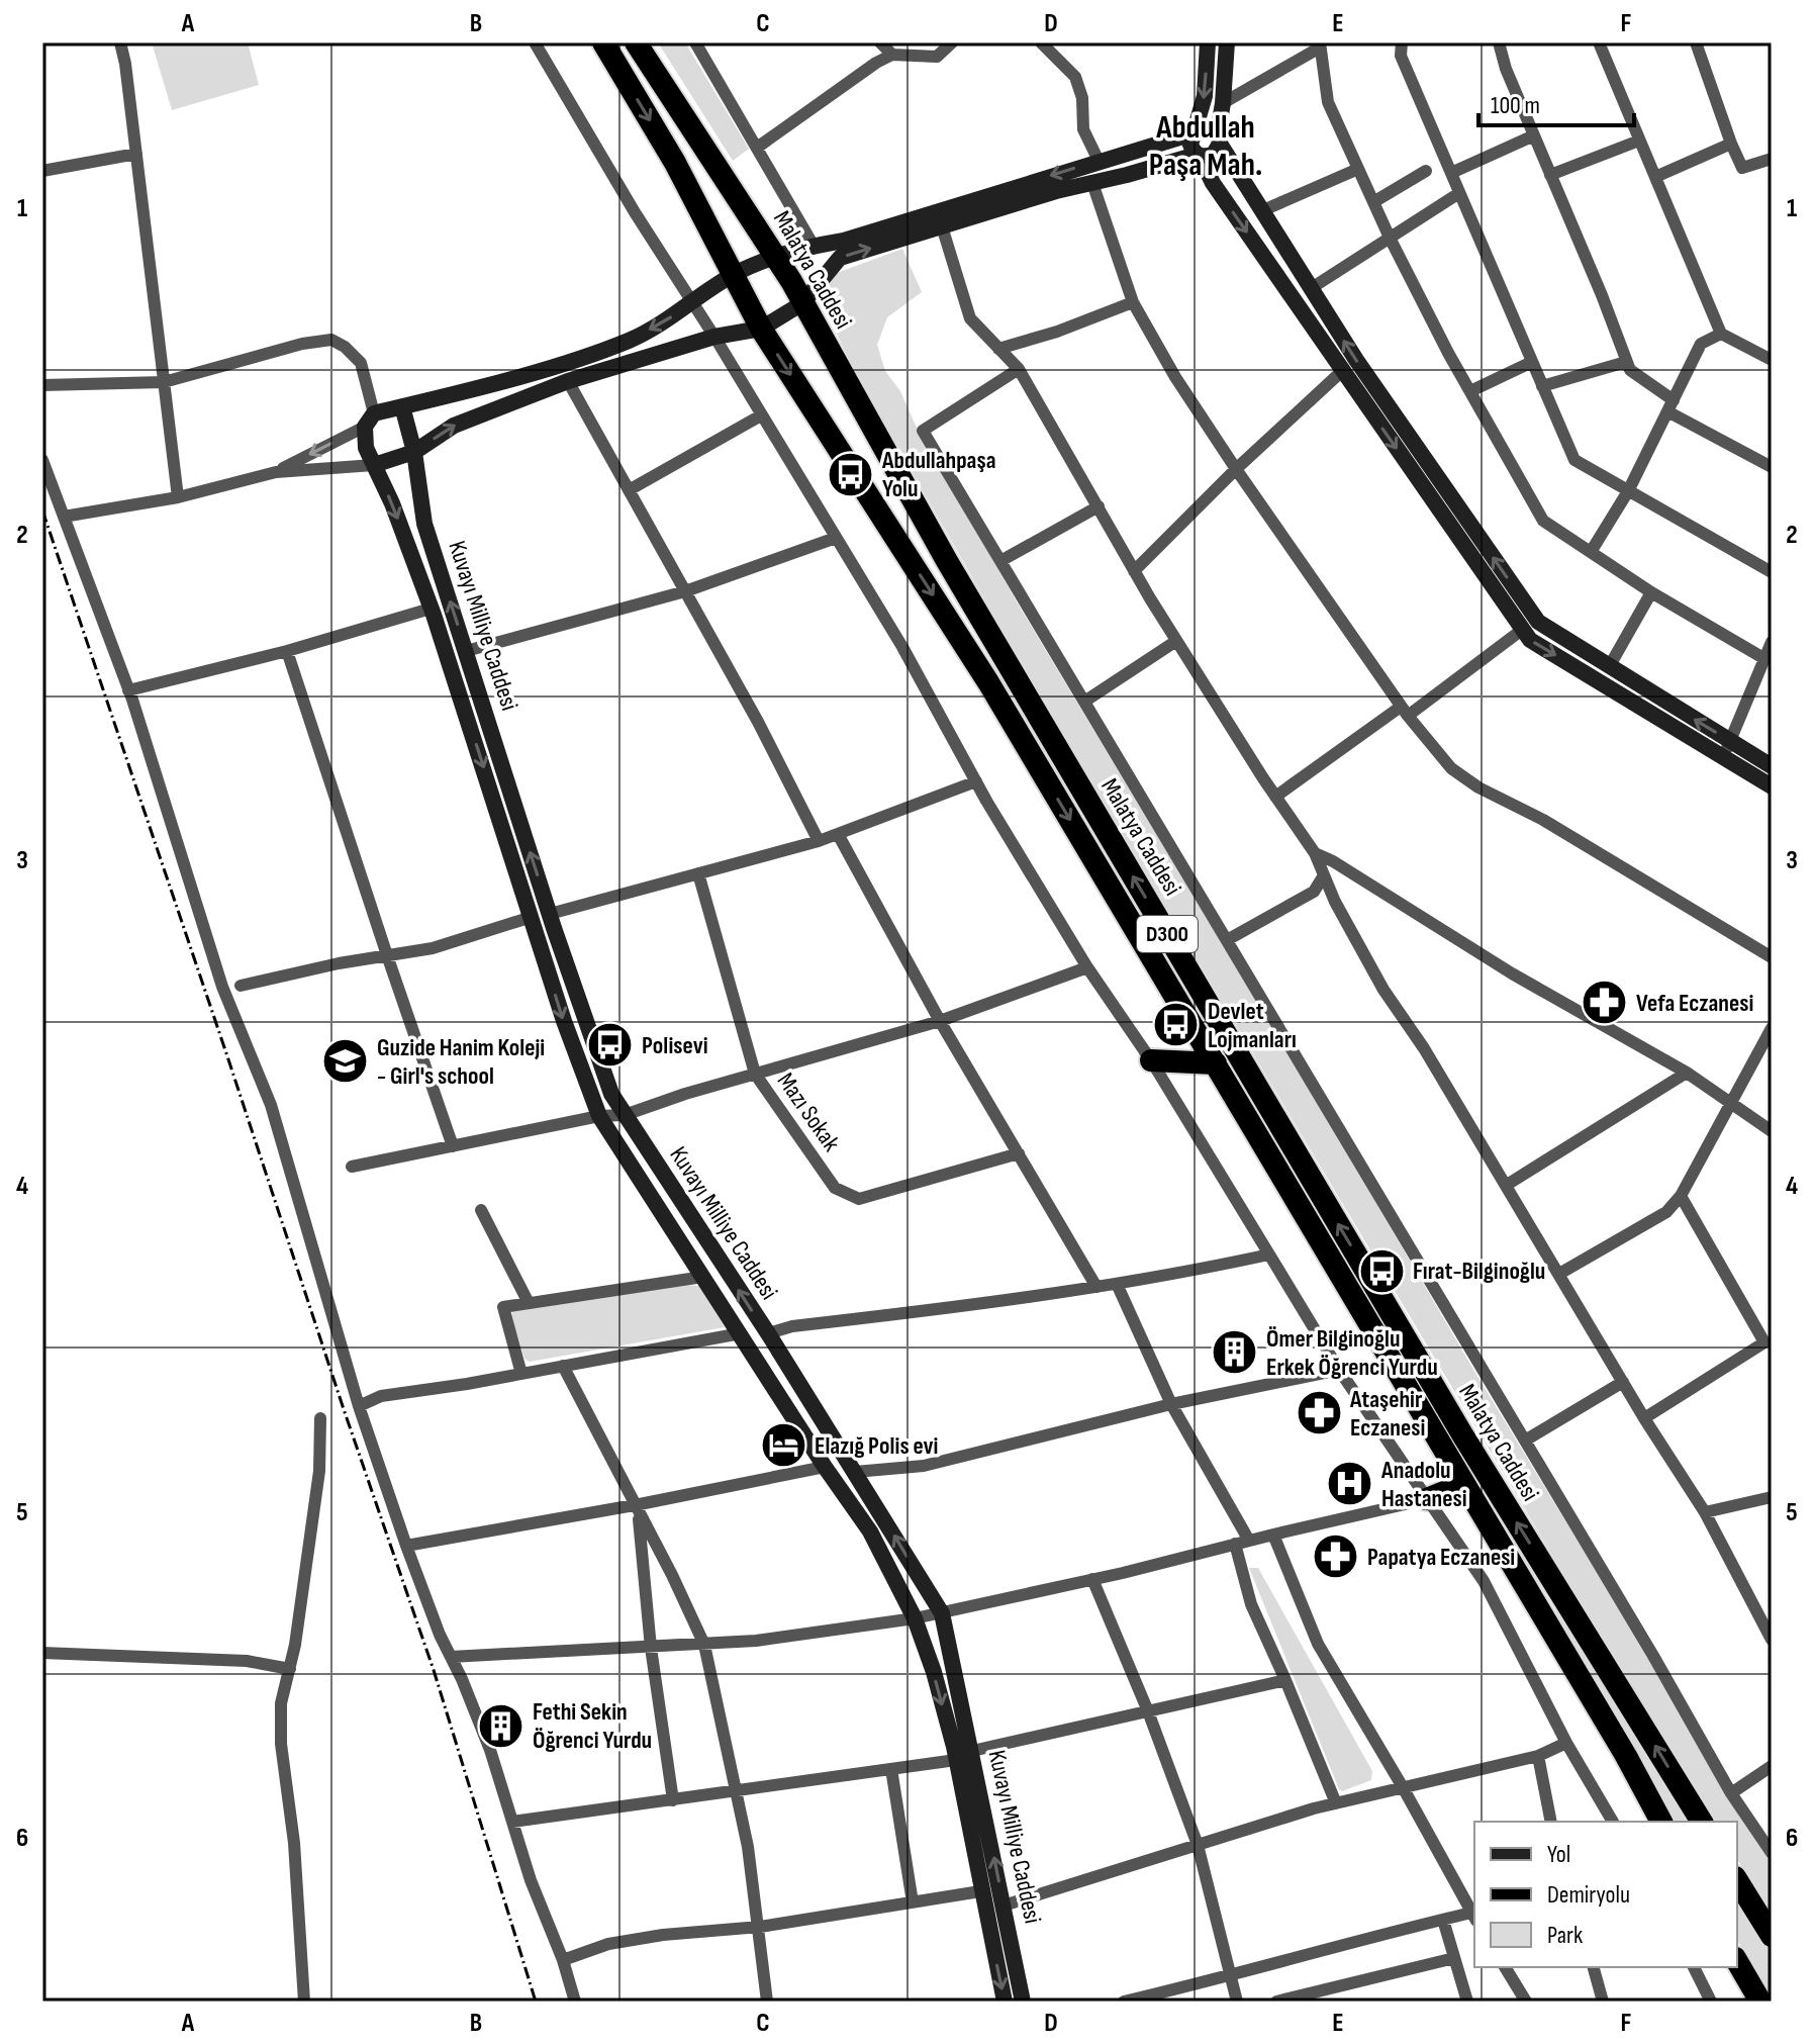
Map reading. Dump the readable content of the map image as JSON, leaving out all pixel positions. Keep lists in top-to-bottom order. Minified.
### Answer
{"streets":{"highway":["Malatya Caddesi","D300"],"main road":["Kuvayı Milliye Caddesi"],"street":["Mazı Sokak"]},"districts":["Abdullah Paşa Mah."],"places":{"bus stop":["Abdullahpaşa Yolu","Devlet Lojmanları","Polisevi","Fırat-Bilginoğlu"],"pharmacy":["Vefa Eczanesi","Ataşehir Eczanesi","Papatya Eczanesi"],"school or university":["Guzide Hanim Koleji - Girl's school"],"building":["Ömer Bilginoğlu Erkek Öğrenci Yurdu","Fethi Sekin Öğrenci Yurdu"],"hotel":["Elazığ Polis evi"],"hospital":["Anadolu Hastanesi"]},"legend":["Yol","Demiryolu","Park"],"scale_bar":"100 m","grid":{"columns":["A","B","C","D","E","F"],"rows":["1","2","3","4","5","6"]}}
